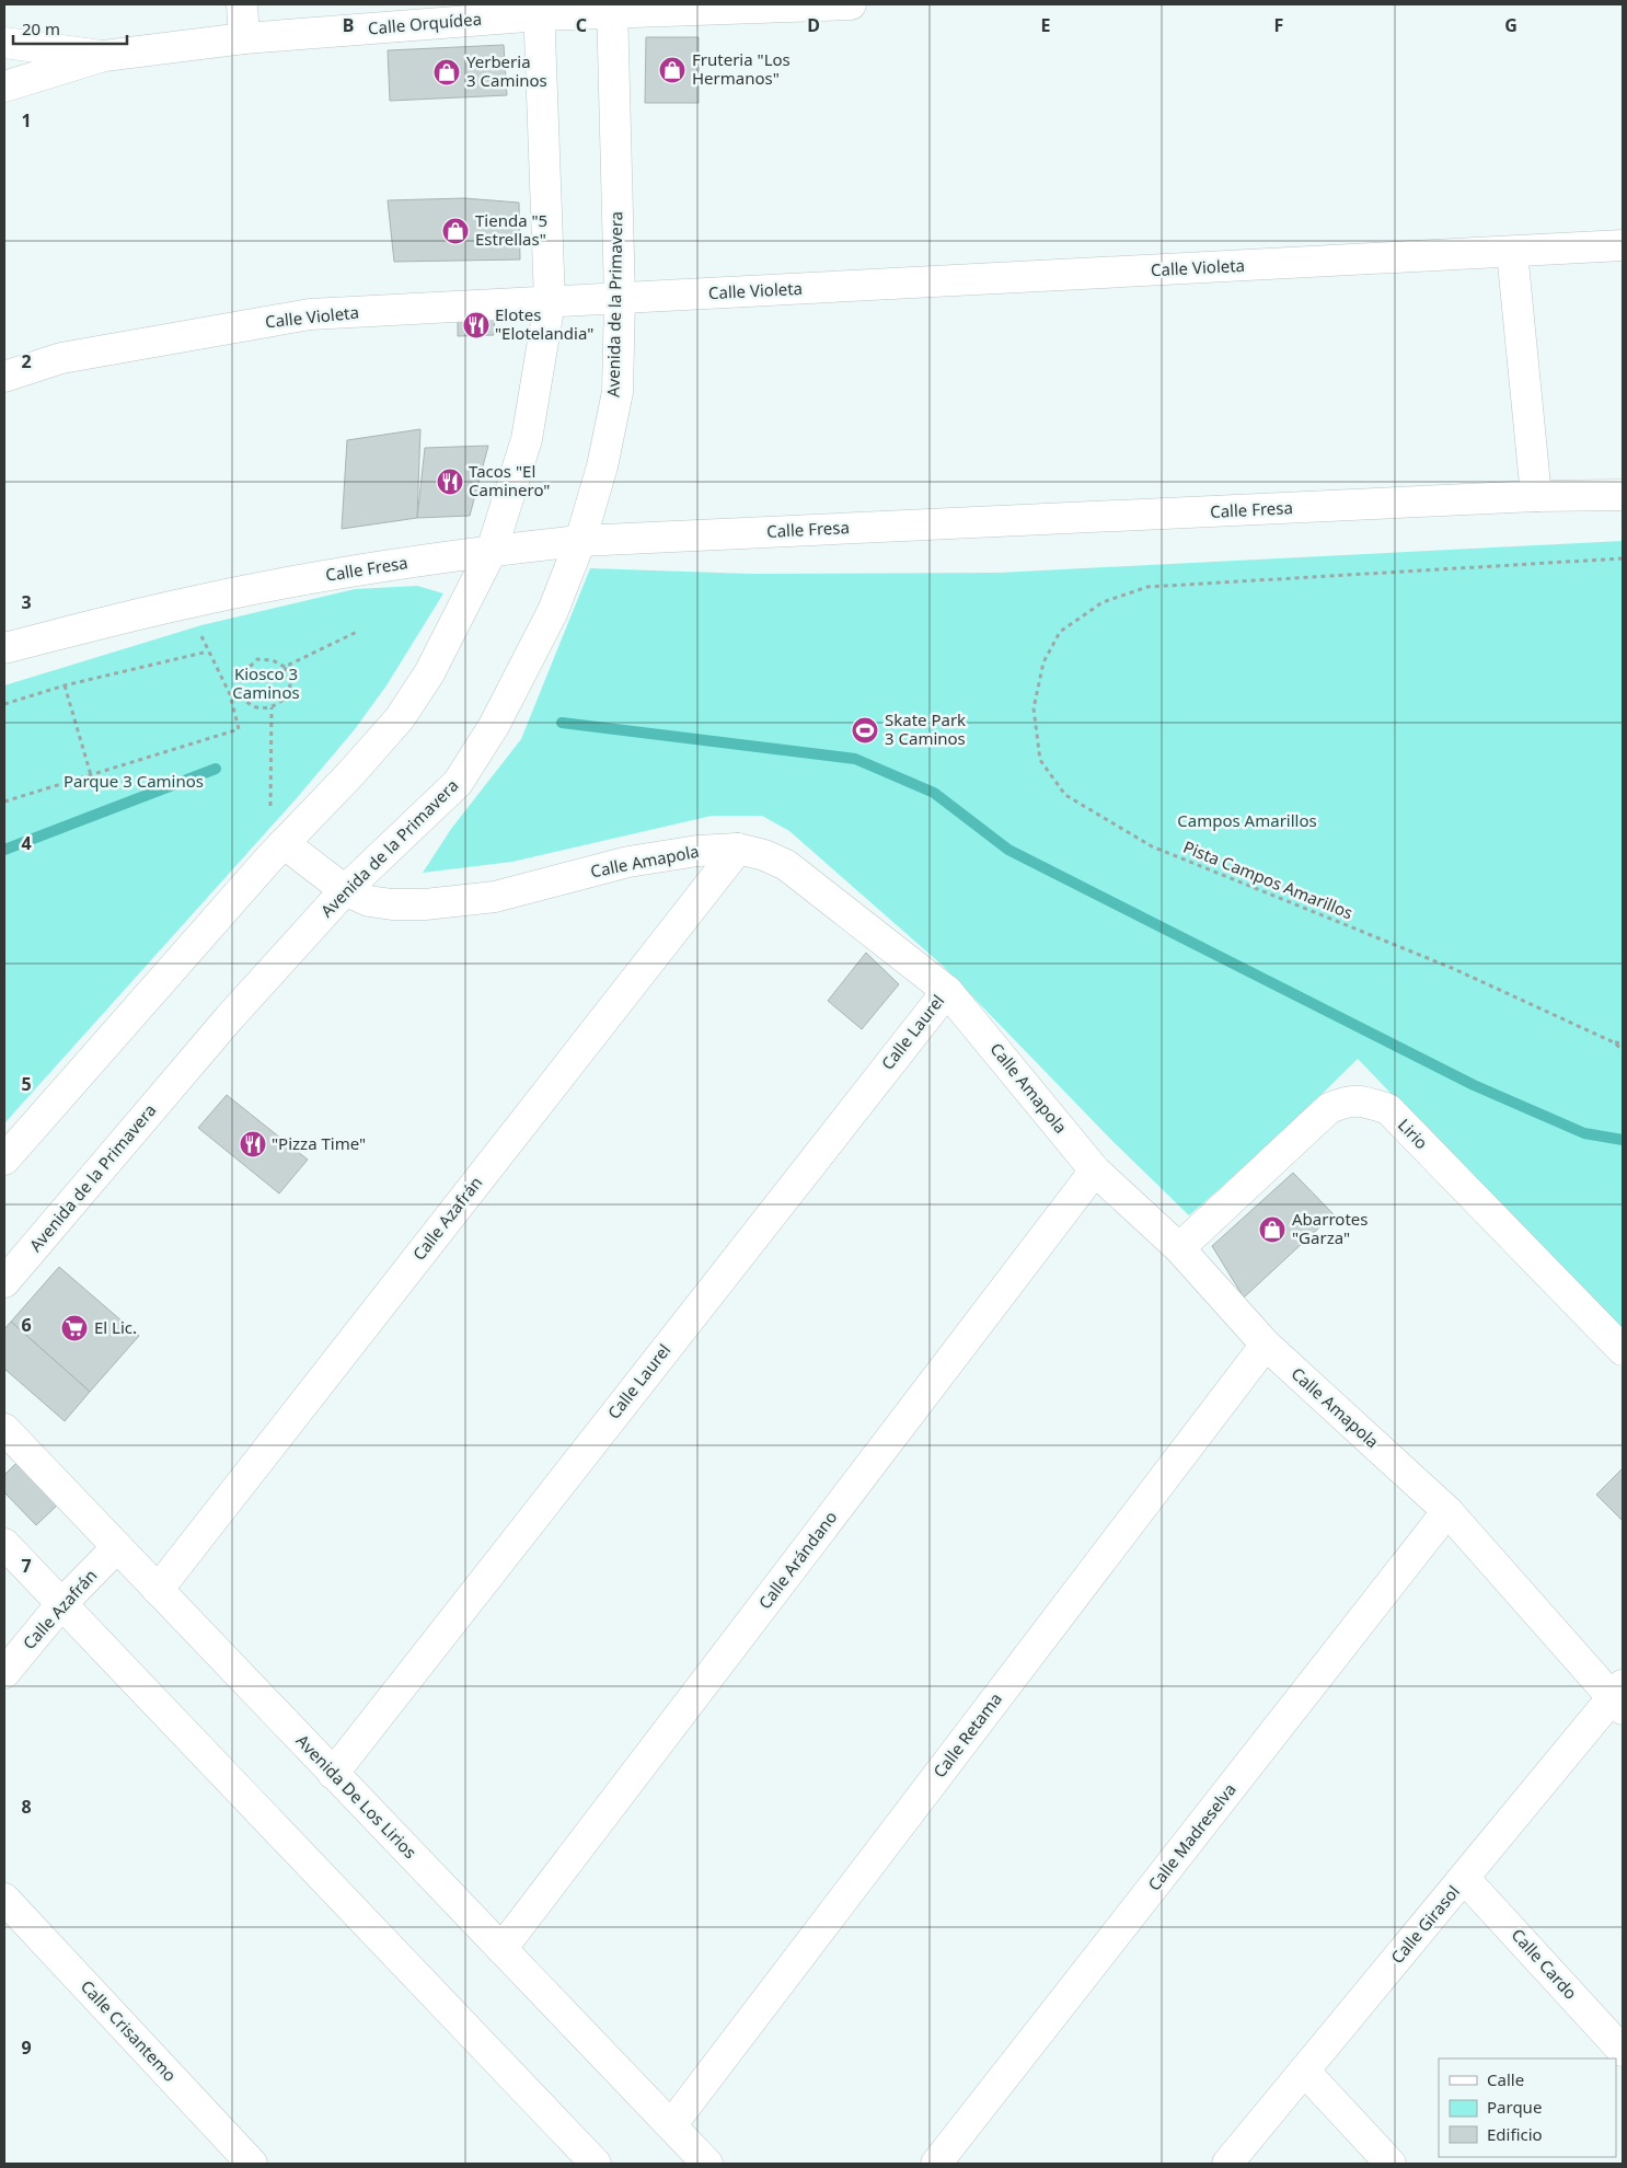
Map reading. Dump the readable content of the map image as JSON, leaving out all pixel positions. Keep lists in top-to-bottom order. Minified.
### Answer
{"streets":{"street":["Calle Orquídea","Calle Violeta","Avenida de la Primavera","Calle Fresa","Calle Amapola","Calle Laurel","Lirio","Calle Azafrán","Calle Arándano","Calle Retama","Avenida De Los Lirios","Calle Madreselva","Calle Girasol","Calle Cardo","Calle Crisantemo"],"path":["Pista Campos Amarillos"]},"crossings":[["Calle Orquídea","Avenida de la Primavera"],["Calle Violeta","Avenida de la Primavera"],["Avenida de la Primavera","Calle Fresa"],["Avenida de la Primavera","Calle Amapola"],["Calle Amapola","Calle Laurel"],["Calle Amapola","Lirio"],["Calle Amapola","Calle Azafrán"],["Calle Amapola","Calle Arándano"],["Calle Amapola","Calle Retama"],["Calle Amapola","Calle Madreselva"],["Calle Amapola","Calle Girasol"],["Calle Laurel","Avenida De Los Lirios"],["Calle Azafrán","Avenida De Los Lirios"],["Calle Arándano","Avenida De Los Lirios"],["Calle Retama","Avenida De Los Lirios"],["Calle Girasol","Calle Cardo"]],"parks":["Kiosco 3 Caminos","Parque 3 Caminos","Campos Amarillos"],"places":{"shop":["Fruteria \"Los Hermanos\"","Yerberia 3 Caminos","Tienda \"5 Estrellas\"","Abarrotes \"Garza\""],"restaurant":["Elotes \"Elotelandia\"","Tacos \"El Caminero\"","\"Pizza Time\""],"sports":["Skate Park 3 Caminos"],"supermarket":["El Lic."]},"legend":["Calle","Parque","Edificio"],"scale_bar":"20 m","grid":{"columns":["B","C","D","E","F","G"],"rows":["1","2","3","4","5","6","7","8","9"]}}
